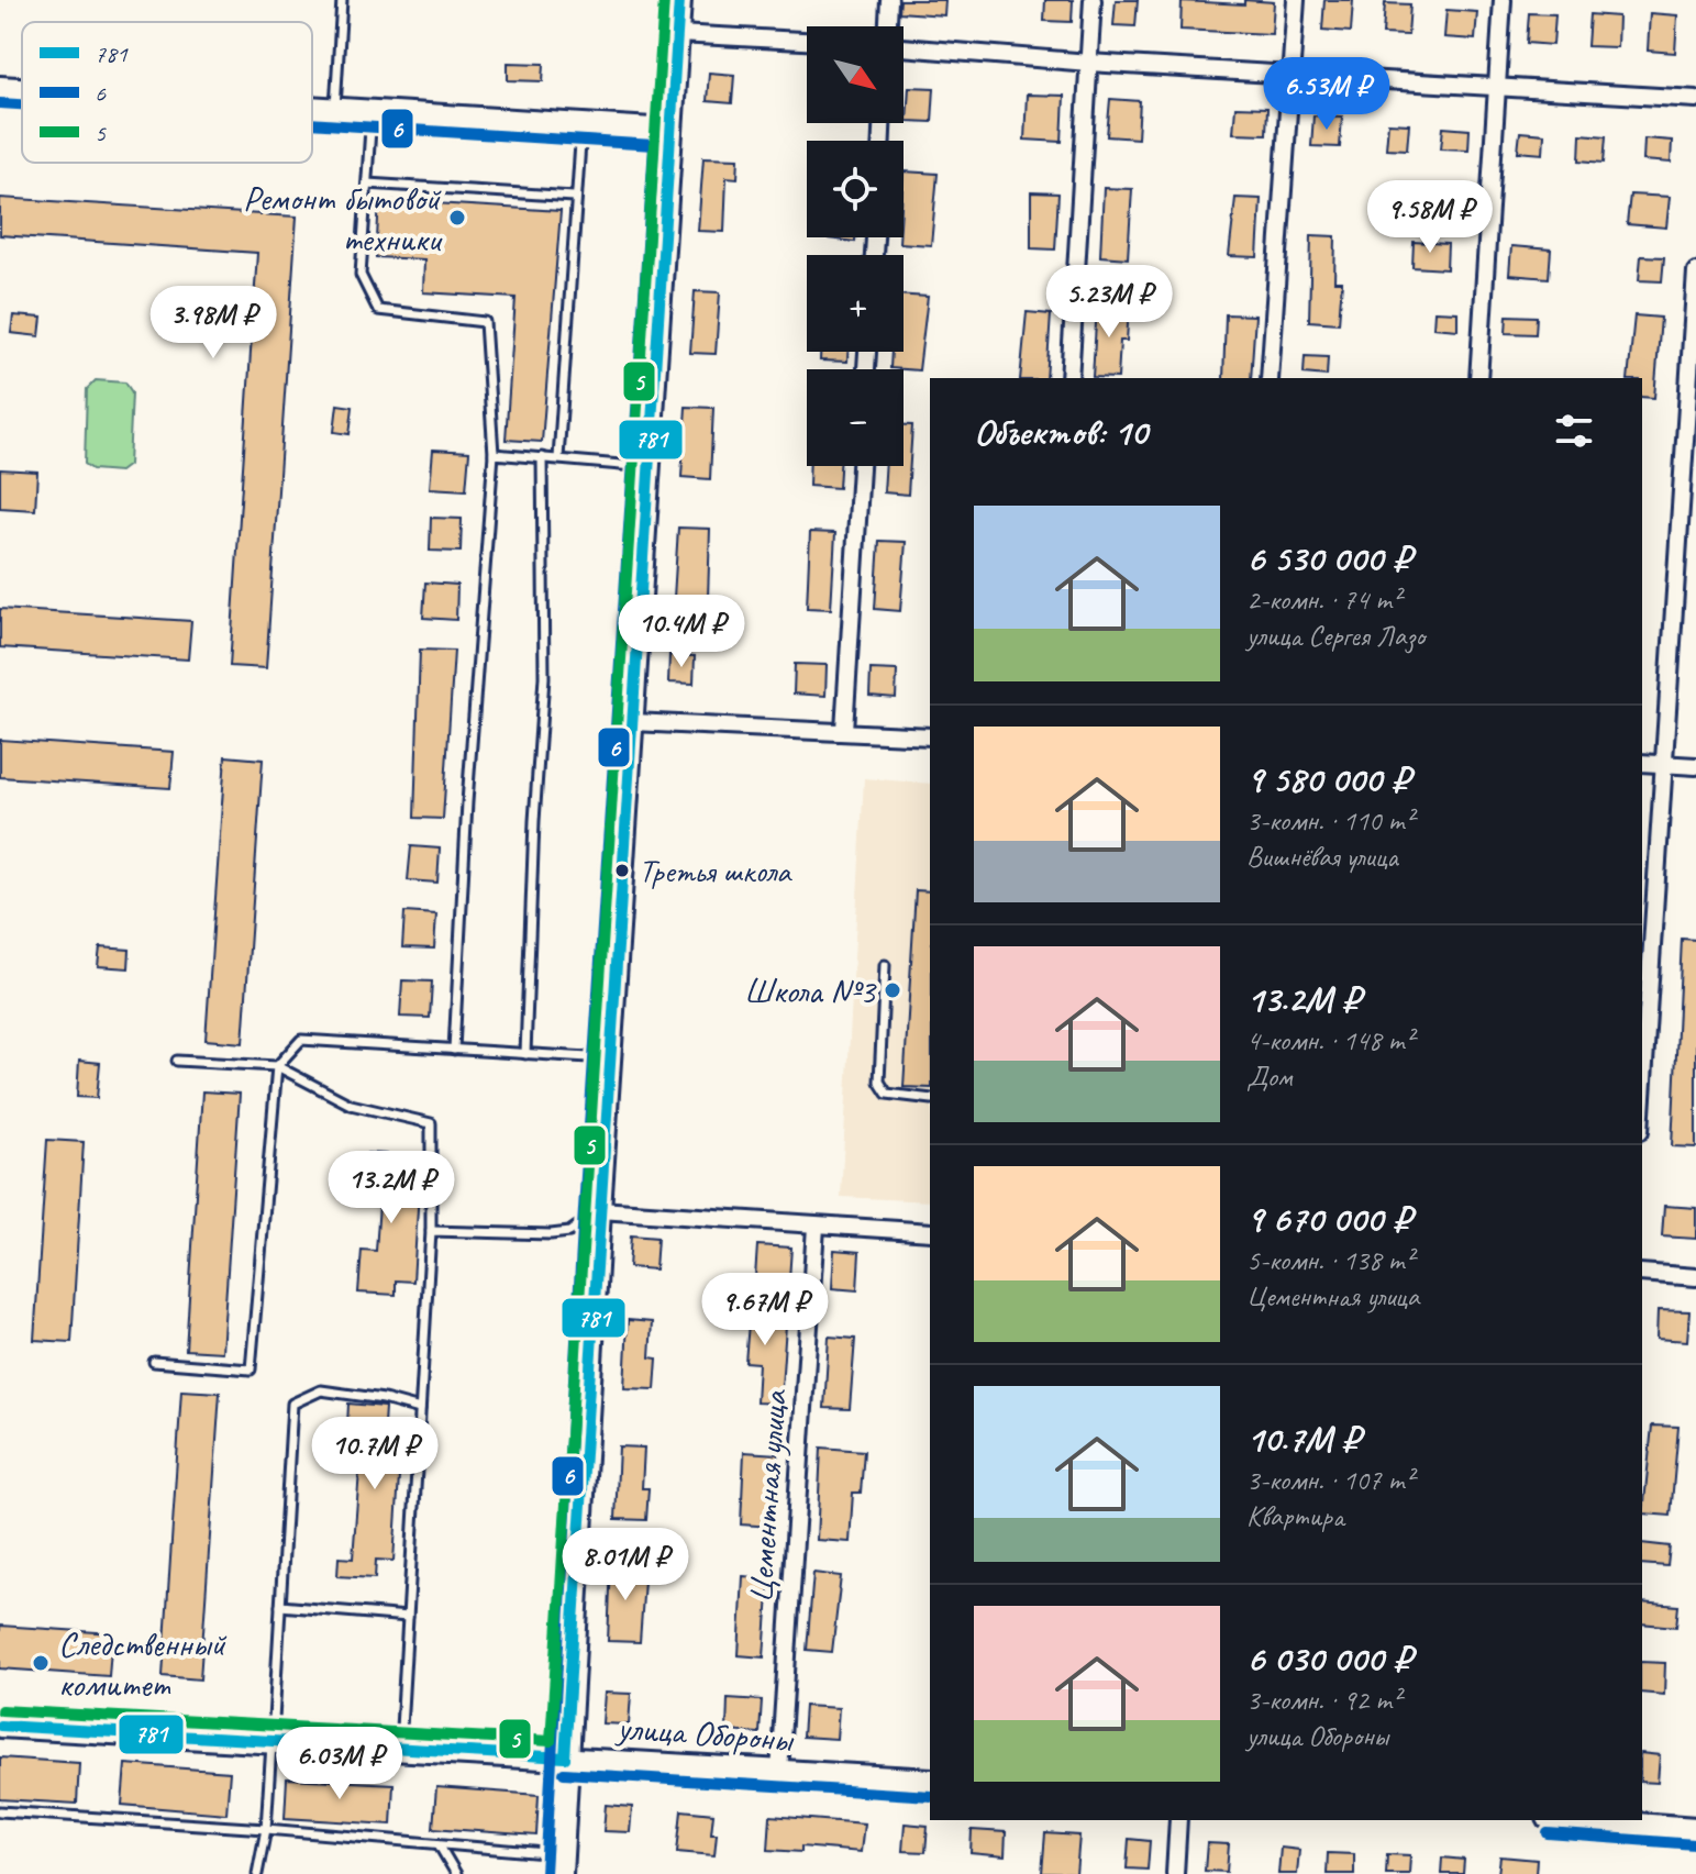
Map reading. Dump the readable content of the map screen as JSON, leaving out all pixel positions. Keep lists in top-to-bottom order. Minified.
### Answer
{"streets":{"street":["Цементная улица","улица Обороны"]},"crossings":[["Цементная улица","улица Обороны"]],"places":["Ремонт бытовой техники","Третья школа","Школа №3","Следственный комитет"],"lines":["transit line 781","transit line 5","transit line 6"],"legend":["781","6","5"],"north":"bottom right","page":{"map_buttons":["+","−"],"price":["6.53M ₽","9.58M ₽","5.23M ₽","3.98M ₽","10.4M ₽","13.2M ₽","9.67M ₽","10.7M ₽","8.01M ₽","6.03M ₽"],"heading":"Объектов: 10","list":[{"name":"6 530 000 ₽","note":"2-комн. · 74 m² · улица Сергея Лазо"},{"name":"9 580 000 ₽","note":"3-комн. · 110 m² · Вишнёвая улица"},{"name":"13.2M ₽","note":"4-комн. · 148 m² · Дом"},{"name":"9 670 000 ₽","note":"5-комн. · 138 m² · Цементная улица"},{"name":"10.7M ₽","note":"3-комн. · 107 m² · Квартира"},{"name":"6 030 000 ₽","note":"3-комн. · 92 m² · улица Обороны"}]}}
